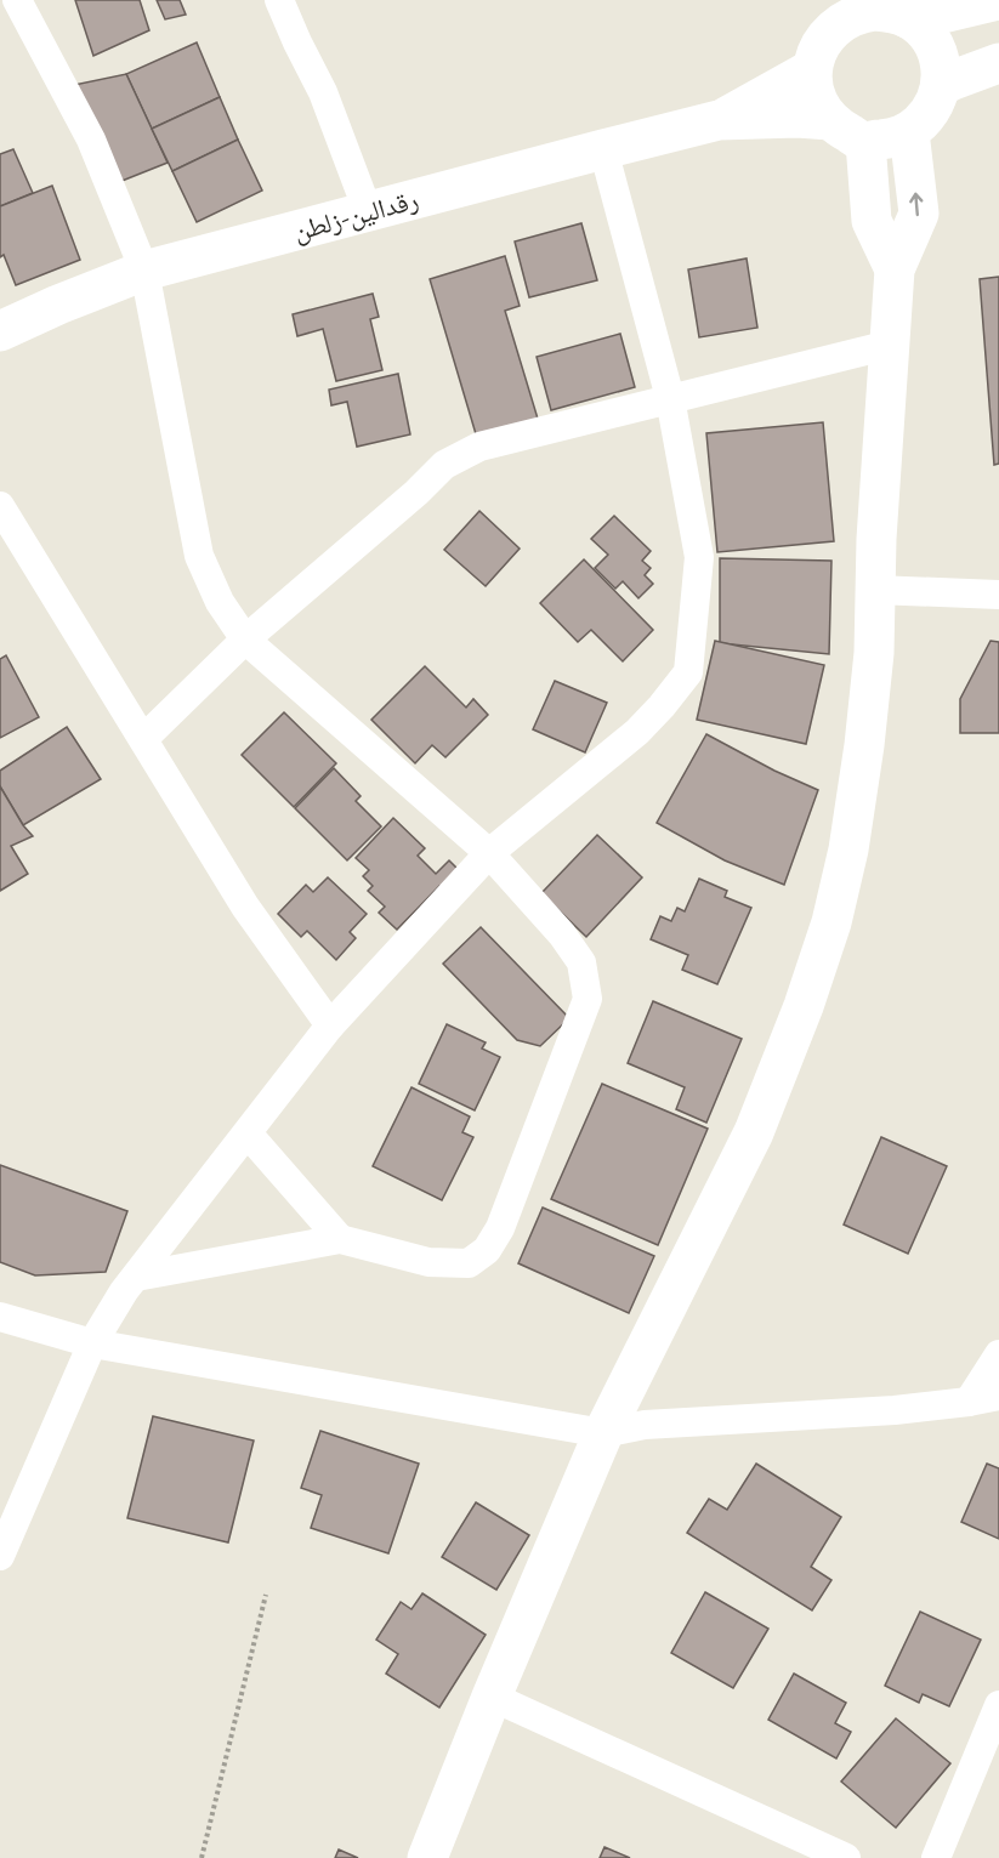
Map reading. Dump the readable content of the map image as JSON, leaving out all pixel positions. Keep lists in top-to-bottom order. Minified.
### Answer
{"streets":{"main road":["رقدالين-زلطن"]}}
